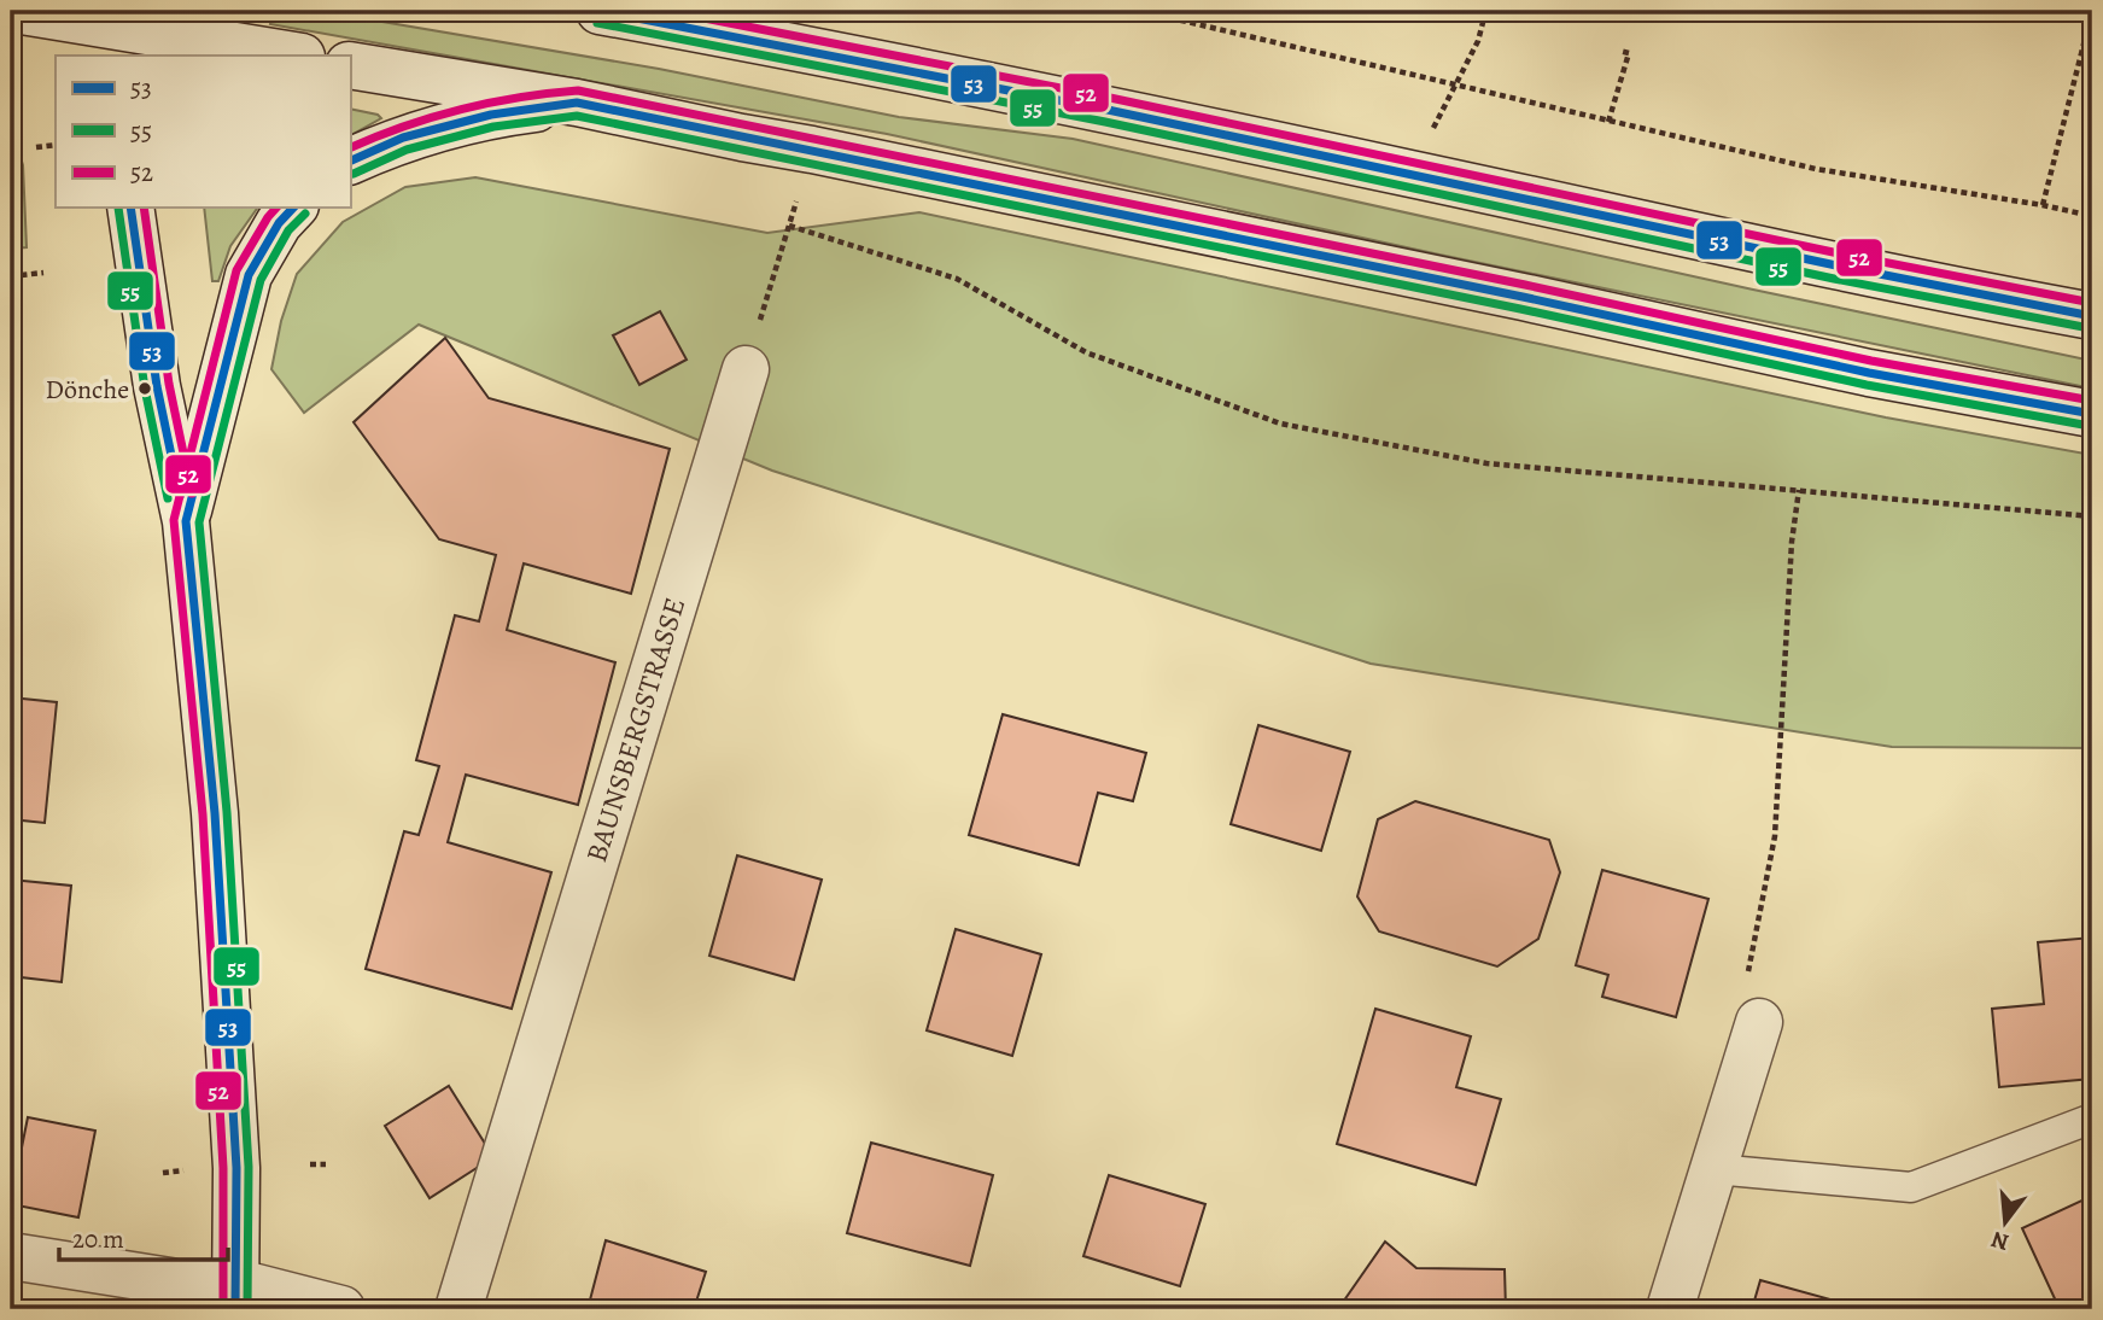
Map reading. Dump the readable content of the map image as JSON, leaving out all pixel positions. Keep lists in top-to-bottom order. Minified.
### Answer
{"streets":{"main road":["BAUNSBERGSTRASSE"]},"places":["Dönche"],"lines":["transit line 53","transit line 52","transit line 55"],"legend":["53","55","52"],"scale_bar":"20 m","north":"bottom"}
